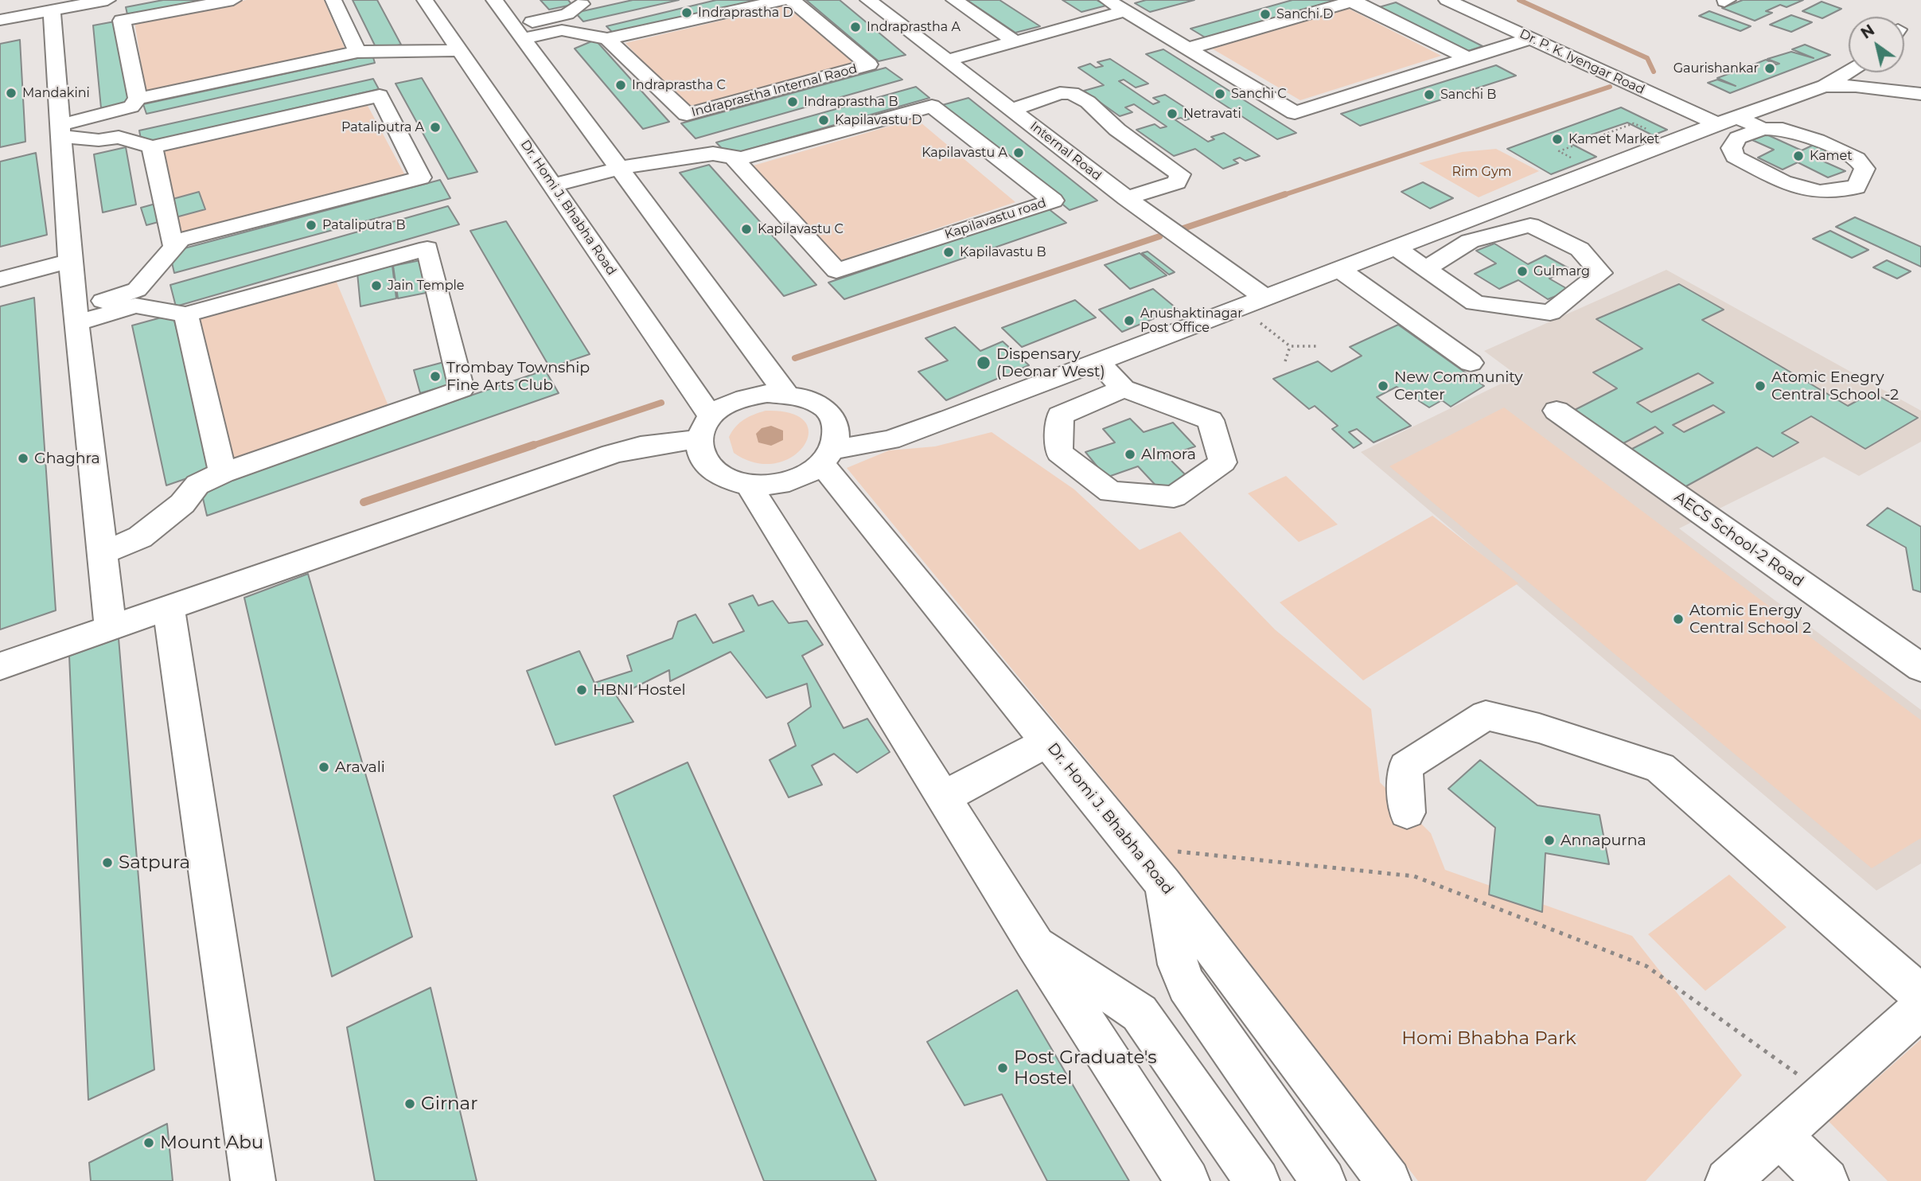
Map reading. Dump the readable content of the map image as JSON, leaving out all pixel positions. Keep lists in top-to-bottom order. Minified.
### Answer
{"streets":{"street":["Dr. P. K. Iyengar Road","Indraprastha Internal Raod","Internal Road","Dr. Homi J. Bhabha Road","Kapilavastu road","AECS School-2 Road"]},"crossings":[["Dr. Homi J. Bhabha Road","Kapilavastu road"]],"parks":["Rim Gym","Homi Bhabha Park"],"places":["Indraprastha D","Sanchi D","Indraprastha A","Gaurishankar","Indraprastha C","Mandakini","Sanchi C","Sanchi B","Indraprastha B","Netravati","Kapilavastu D","Pataliputra A","Kamet Market","Kapilavastu A","Kamet","Pataliputra B","Kapilavastu C","Kapilavastu B","Gulmarg","Jain Temple","Anushaktinagar Post Office","Dispensary (Deonar West)","Trombay Township Fine Arts Club","New Community Center","Atomic Enegry Central School -2","Almora","Ghaghra","Atomic Energy Central School 2","HBNI Hostel","Aravali","Annapurna","Satpura","Post Graduate's Hostel","Girnar","Mount Abu"],"north":"top left"}
